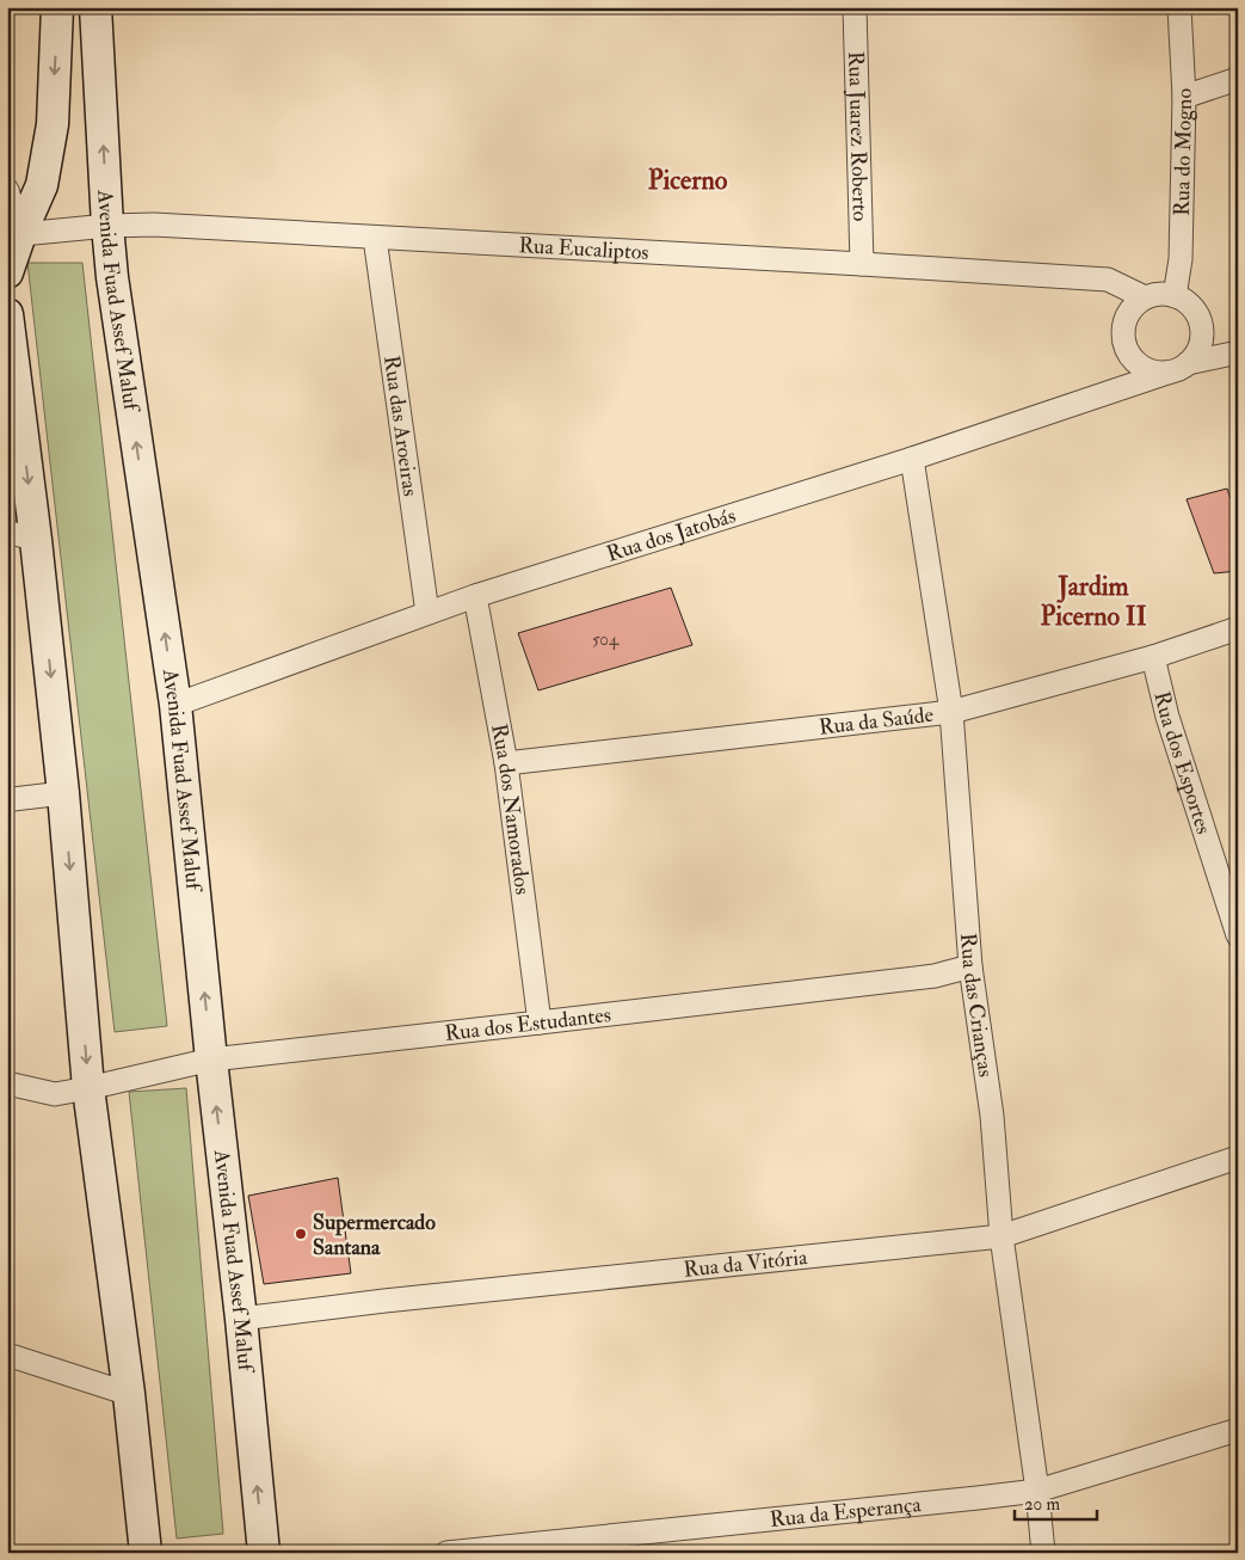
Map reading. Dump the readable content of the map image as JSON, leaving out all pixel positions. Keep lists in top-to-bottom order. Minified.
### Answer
{"streets":{"main road":["Avenida Fuad Assef Maluf"],"street":["Rua Juarez Roberto","Rua do Mogno","Rua Eucaliptos","Rua das Aroeiras","Rua dos Jatobás","Rua da Saúde","Rua dos Esportes","Rua dos Namorados","Rua das Crianças","Rua dos Estudantes","Rua da Vitória","Rua da Esperança"]},"crossings":[["Rua Juarez Roberto","Rua Eucaliptos"],["Rua do Mogno","Rua Eucaliptos"],["Rua do Mogno","Rua dos Jatobás"],["Rua Eucaliptos","Avenida Fuad Assef Maluf"],["Rua Eucaliptos","Rua das Aroeiras"],["Rua Eucaliptos","Rua dos Jatobás"],["Avenida Fuad Assef Maluf","Rua dos Jatobás"],["Avenida Fuad Assef Maluf","Rua dos Estudantes"],["Avenida Fuad Assef Maluf","Rua da Vitória"],["Rua das Aroeiras","Rua dos Jatobás"],["Rua dos Jatobás","Rua dos Namorados"],["Rua dos Jatobás","Rua das Crianças"],["Rua da Saúde","Rua dos Esportes"],["Rua da Saúde","Rua dos Namorados"],["Rua da Saúde","Rua das Crianças"],["Rua dos Namorados","Rua dos Estudantes"],["Rua das Crianças","Rua dos Estudantes"],["Rua das Crianças","Rua da Vitória"],["Rua das Crianças","Rua da Esperança"]],"districts":["Picerno","Jardim Picerno II"],"places":["Supermercado Santana"],"house_numbers":["504"],"scale_bar":"20 m"}
